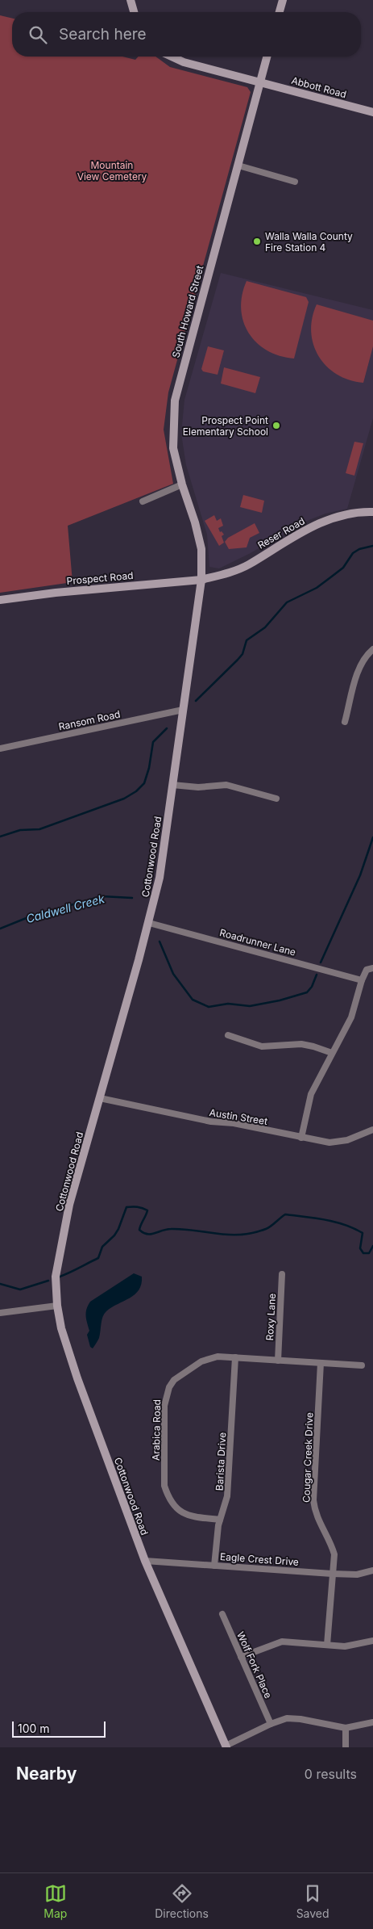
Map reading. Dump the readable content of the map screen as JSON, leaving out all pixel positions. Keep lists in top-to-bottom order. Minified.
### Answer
{"streets":{"street":["Abbott Road","South Howard Street","Reser Road","Prospect Road","Ransom Road","Cottonwood Road","Roadrunner Lane","Austin Street","Roxy Lane","Arabica Road","Cougar Creek Drive","Barista Drive","Eagle Crest Drive","Wolf Fork Place"]},"crossings":[["Abbott Road","South Howard Street"],["South Howard Street","Reser Road"],["South Howard Street","Prospect Road"],["South Howard Street","Cottonwood Road"],["Reser Road","Prospect Road"],["Reser Road","Cottonwood Road"],["Prospect Road","Cottonwood Road"],["Ransom Road","Cottonwood Road"],["Cottonwood Road","Roadrunner Lane"],["Cottonwood Road","Austin Street"],["Cottonwood Road","Eagle Crest Drive"],["Roxy Lane","Arabica Road"],["Arabica Road","Cougar Creek Drive"],["Arabica Road","Barista Drive"],["Cougar Creek Drive","Eagle Crest Drive"],["Barista Drive","Eagle Crest Drive"]],"water":["Caldwell Creek"],"parks":["Mountain View Cemetery"],"places":["Walla Walla County Fire Station 4","Prospect Point Elementary School"],"scale_bar":"100 m","page":{"search":"Search here","scale":"100 m","heading":["Nearby","0 results"],"nav":["Map","Directions","Saved"]}}
